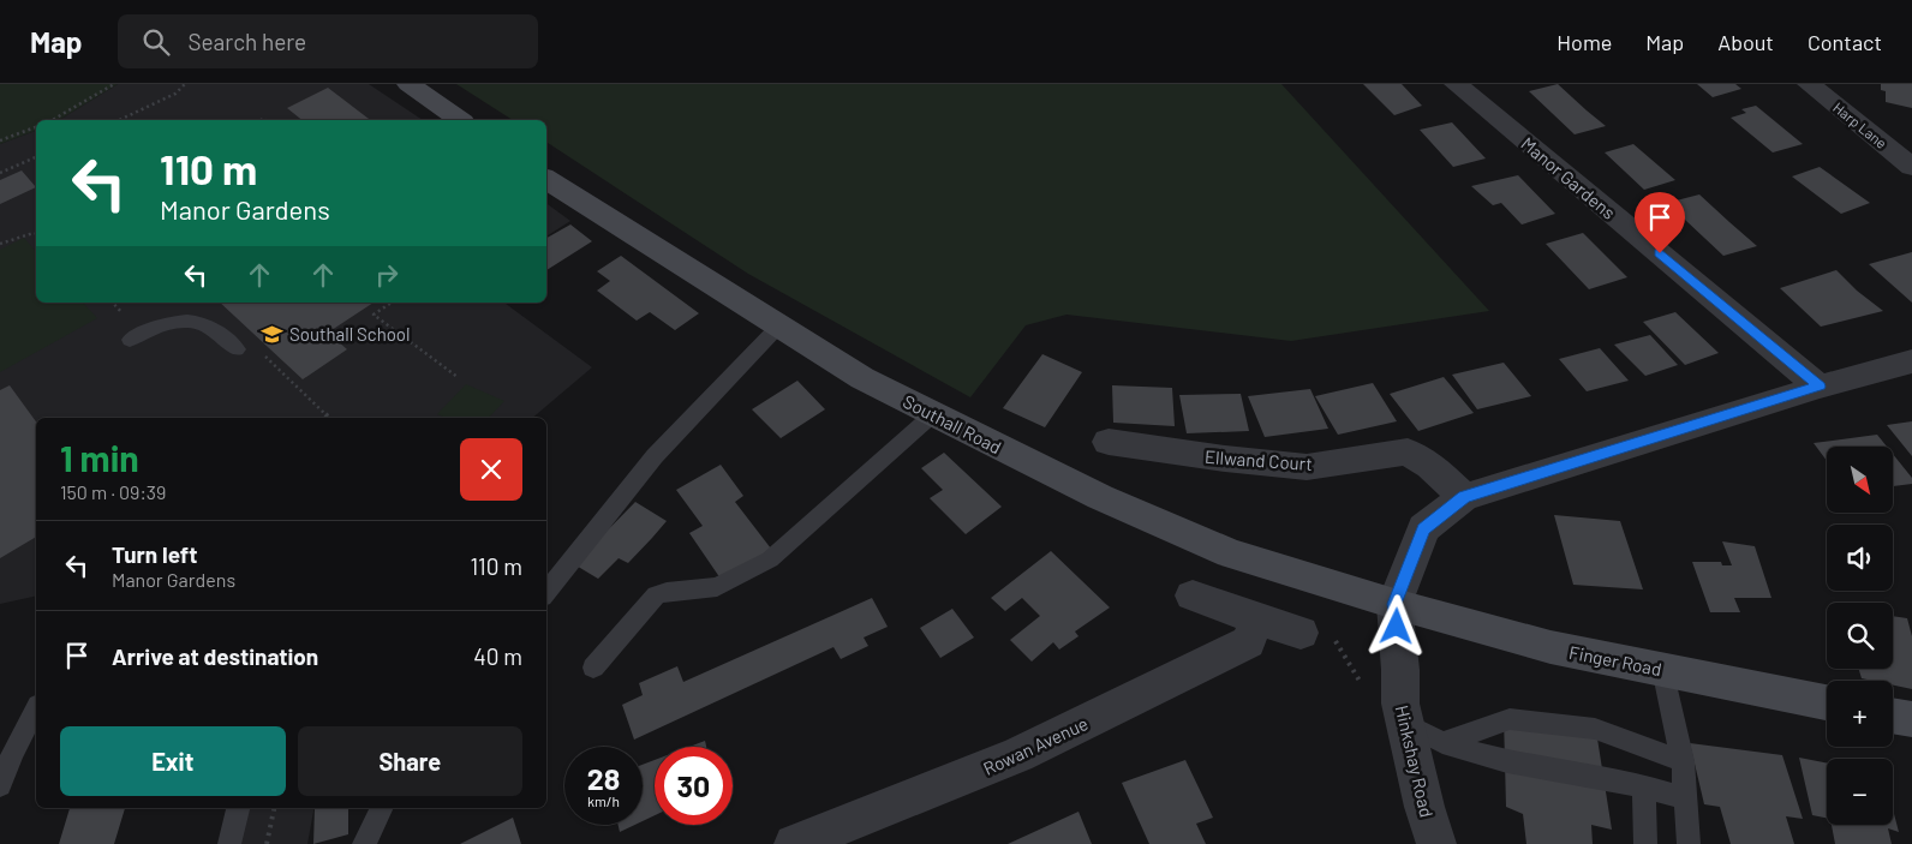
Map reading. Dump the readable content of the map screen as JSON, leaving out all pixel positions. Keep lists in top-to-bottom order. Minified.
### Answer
{"streets":{"main road":["Southall Road","Finger Road"],"street":["Harp Lane","Manor Gardens","Ellwand Court","Rowan Avenue","Hinkshay Road"]},"crossings":[["Southall Road","Finger Road"],["Southall Road","Hinkshay Road"],["Finger Road","Hinkshay Road"]],"places":{"school or university":["Southall School"]},"north":"bottom right","page":{"header":"Map","search":"Search here","nav":["Home","Map","About","Contact"],"turn":["110 m","Manor Gardens"],"heading":["1 min","150 m · 09:39"],"map_buttons":["+","−"],"list":[{"name":"Turn left","note":"Manor Gardens","value":"110 m"},{"name":"Arrive at destination","value":"40 m"}],"buttons":["Exit","Share"],"speed":"28 km/h","limit":"30"}}
